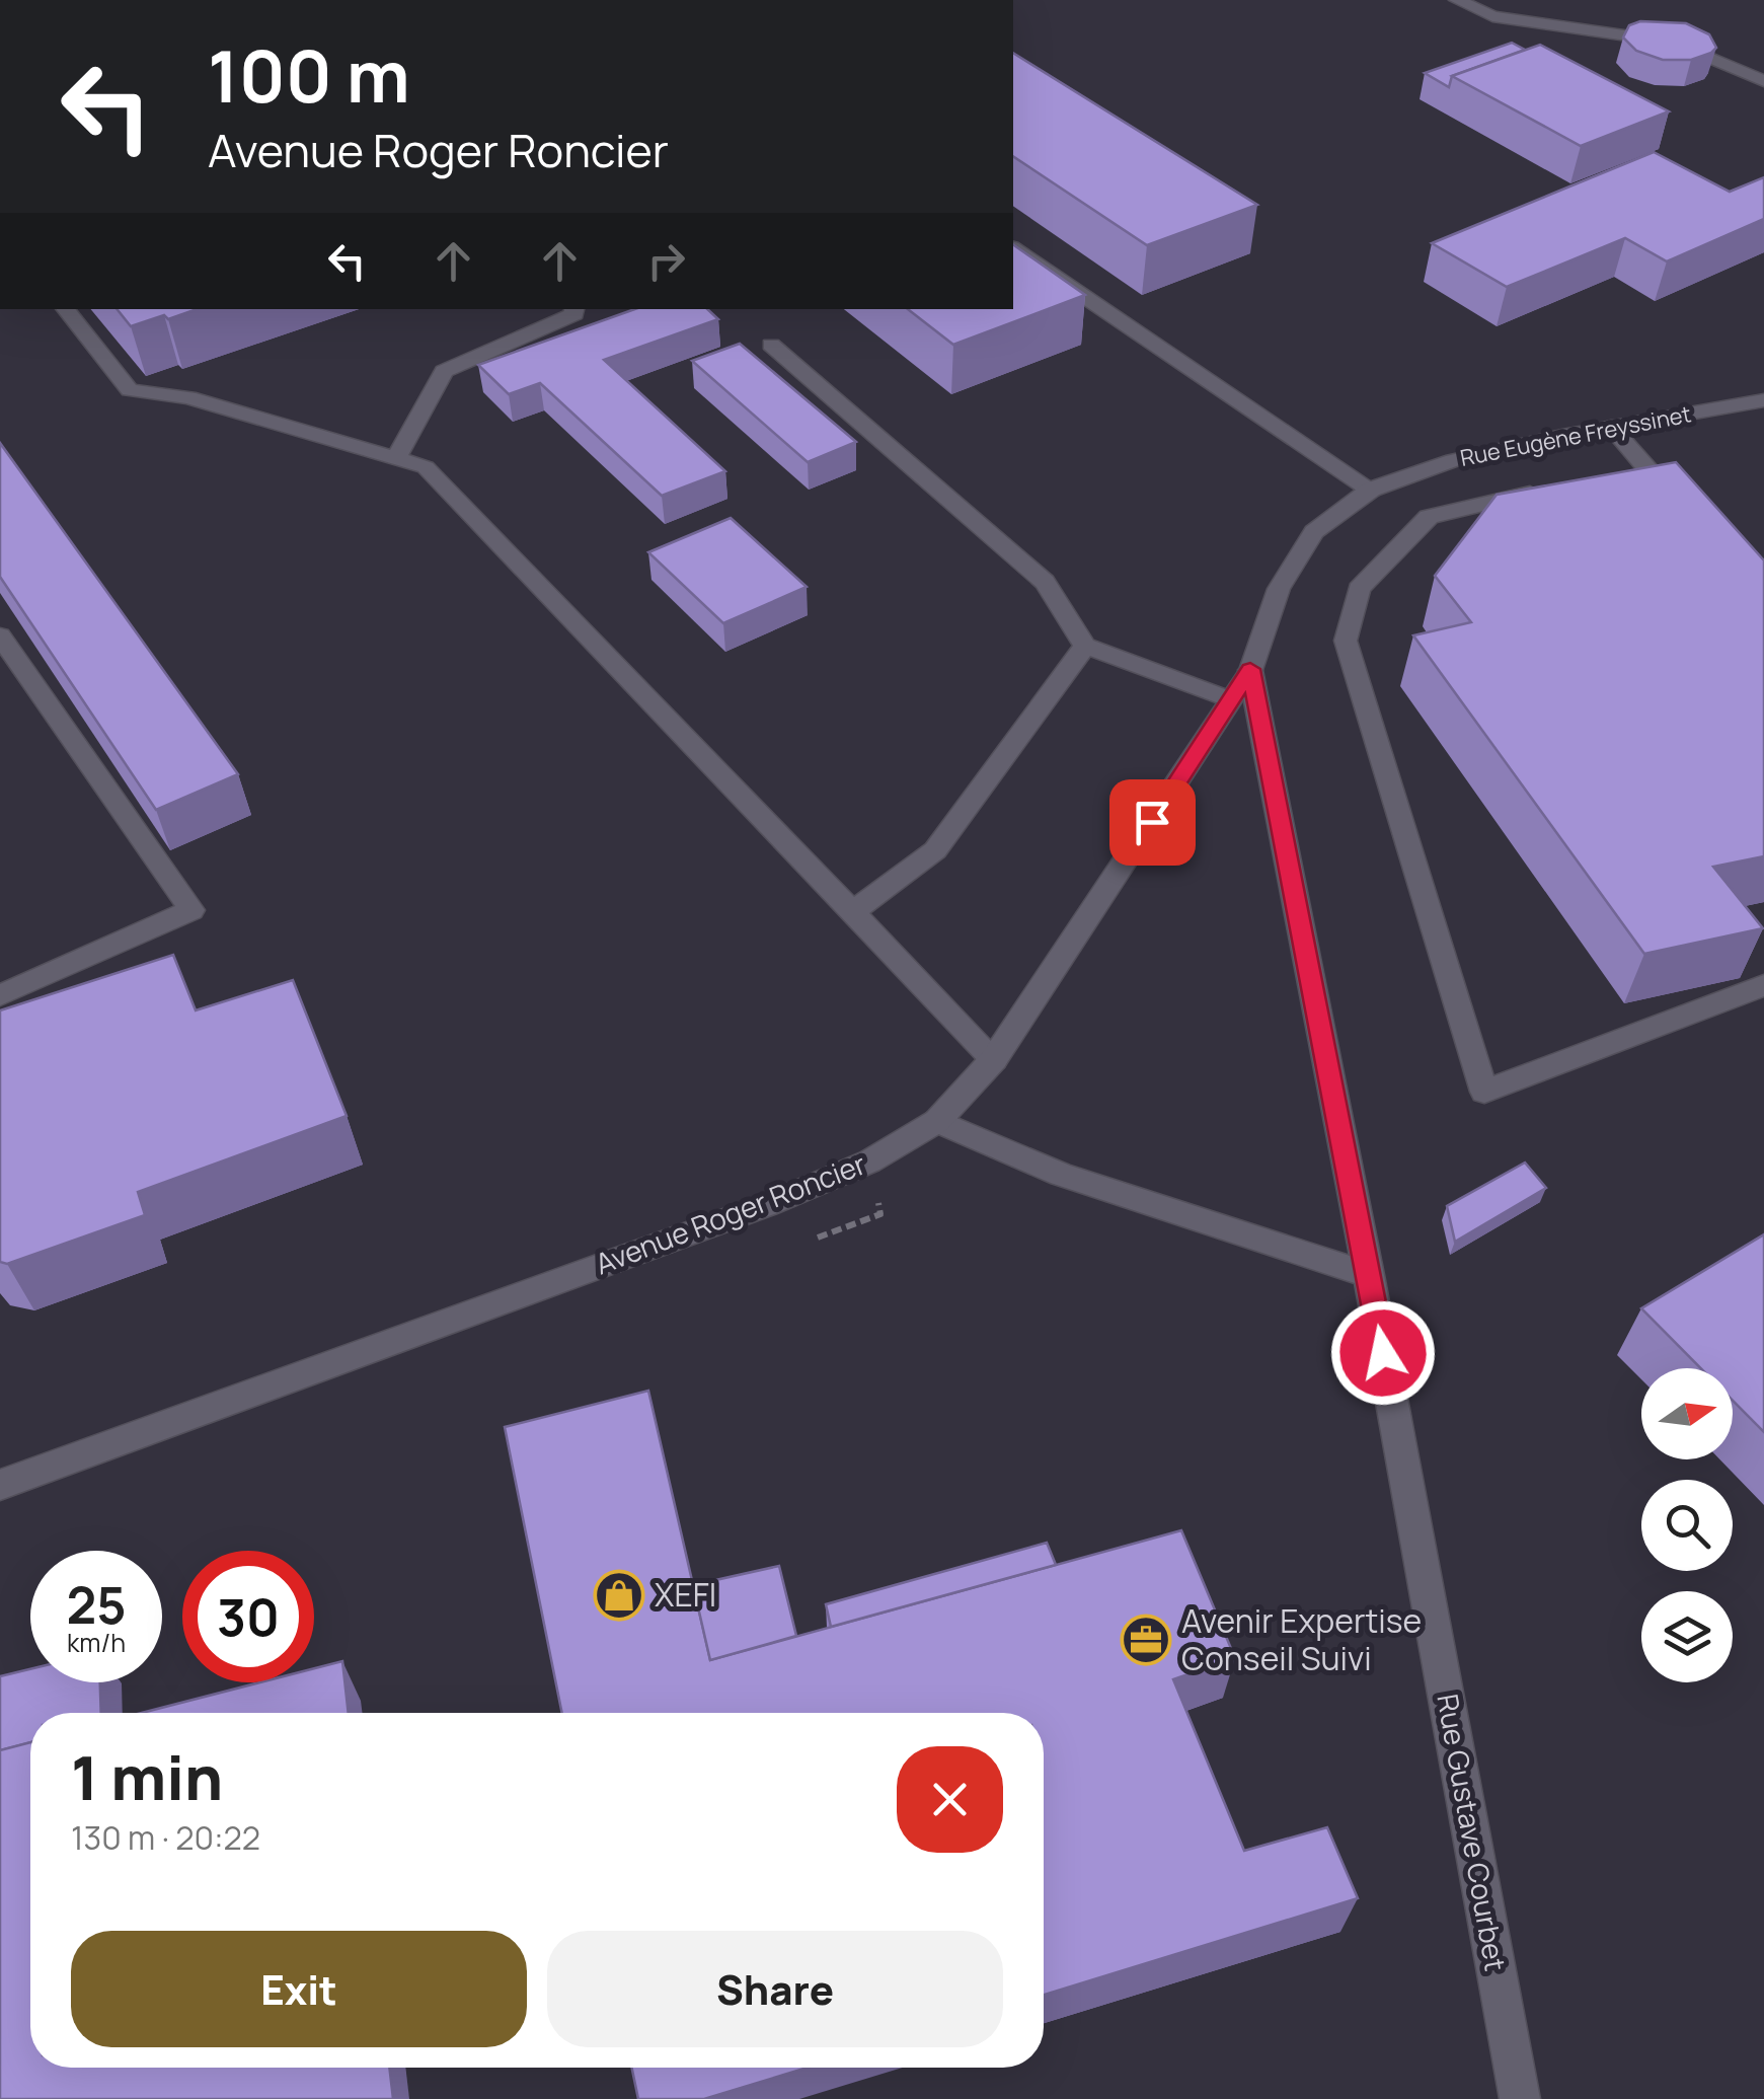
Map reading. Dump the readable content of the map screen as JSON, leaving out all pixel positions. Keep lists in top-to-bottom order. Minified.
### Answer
{"streets":{"street":["Rue Eugène Freyssinet","Avenue Roger Roncier","Rue Gustave Courbet"]},"crossings":[["Rue Eugène Freyssinet","Avenue Roger Roncier"],["Rue Eugène Freyssinet","Rue Gustave Courbet"],["Avenue Roger Roncier","Rue Gustave Courbet"]],"places":{"shop":["XEFI"],"office":["Avenir Expertise Conseil Suivi"]},"north":"right","page":{"turn":["100 m","Avenue Roger Roncier"],"speed":"25 km/h","limit":"30","heading":["1 min","130 m · 20:22"],"buttons":["Exit","Share"]}}
